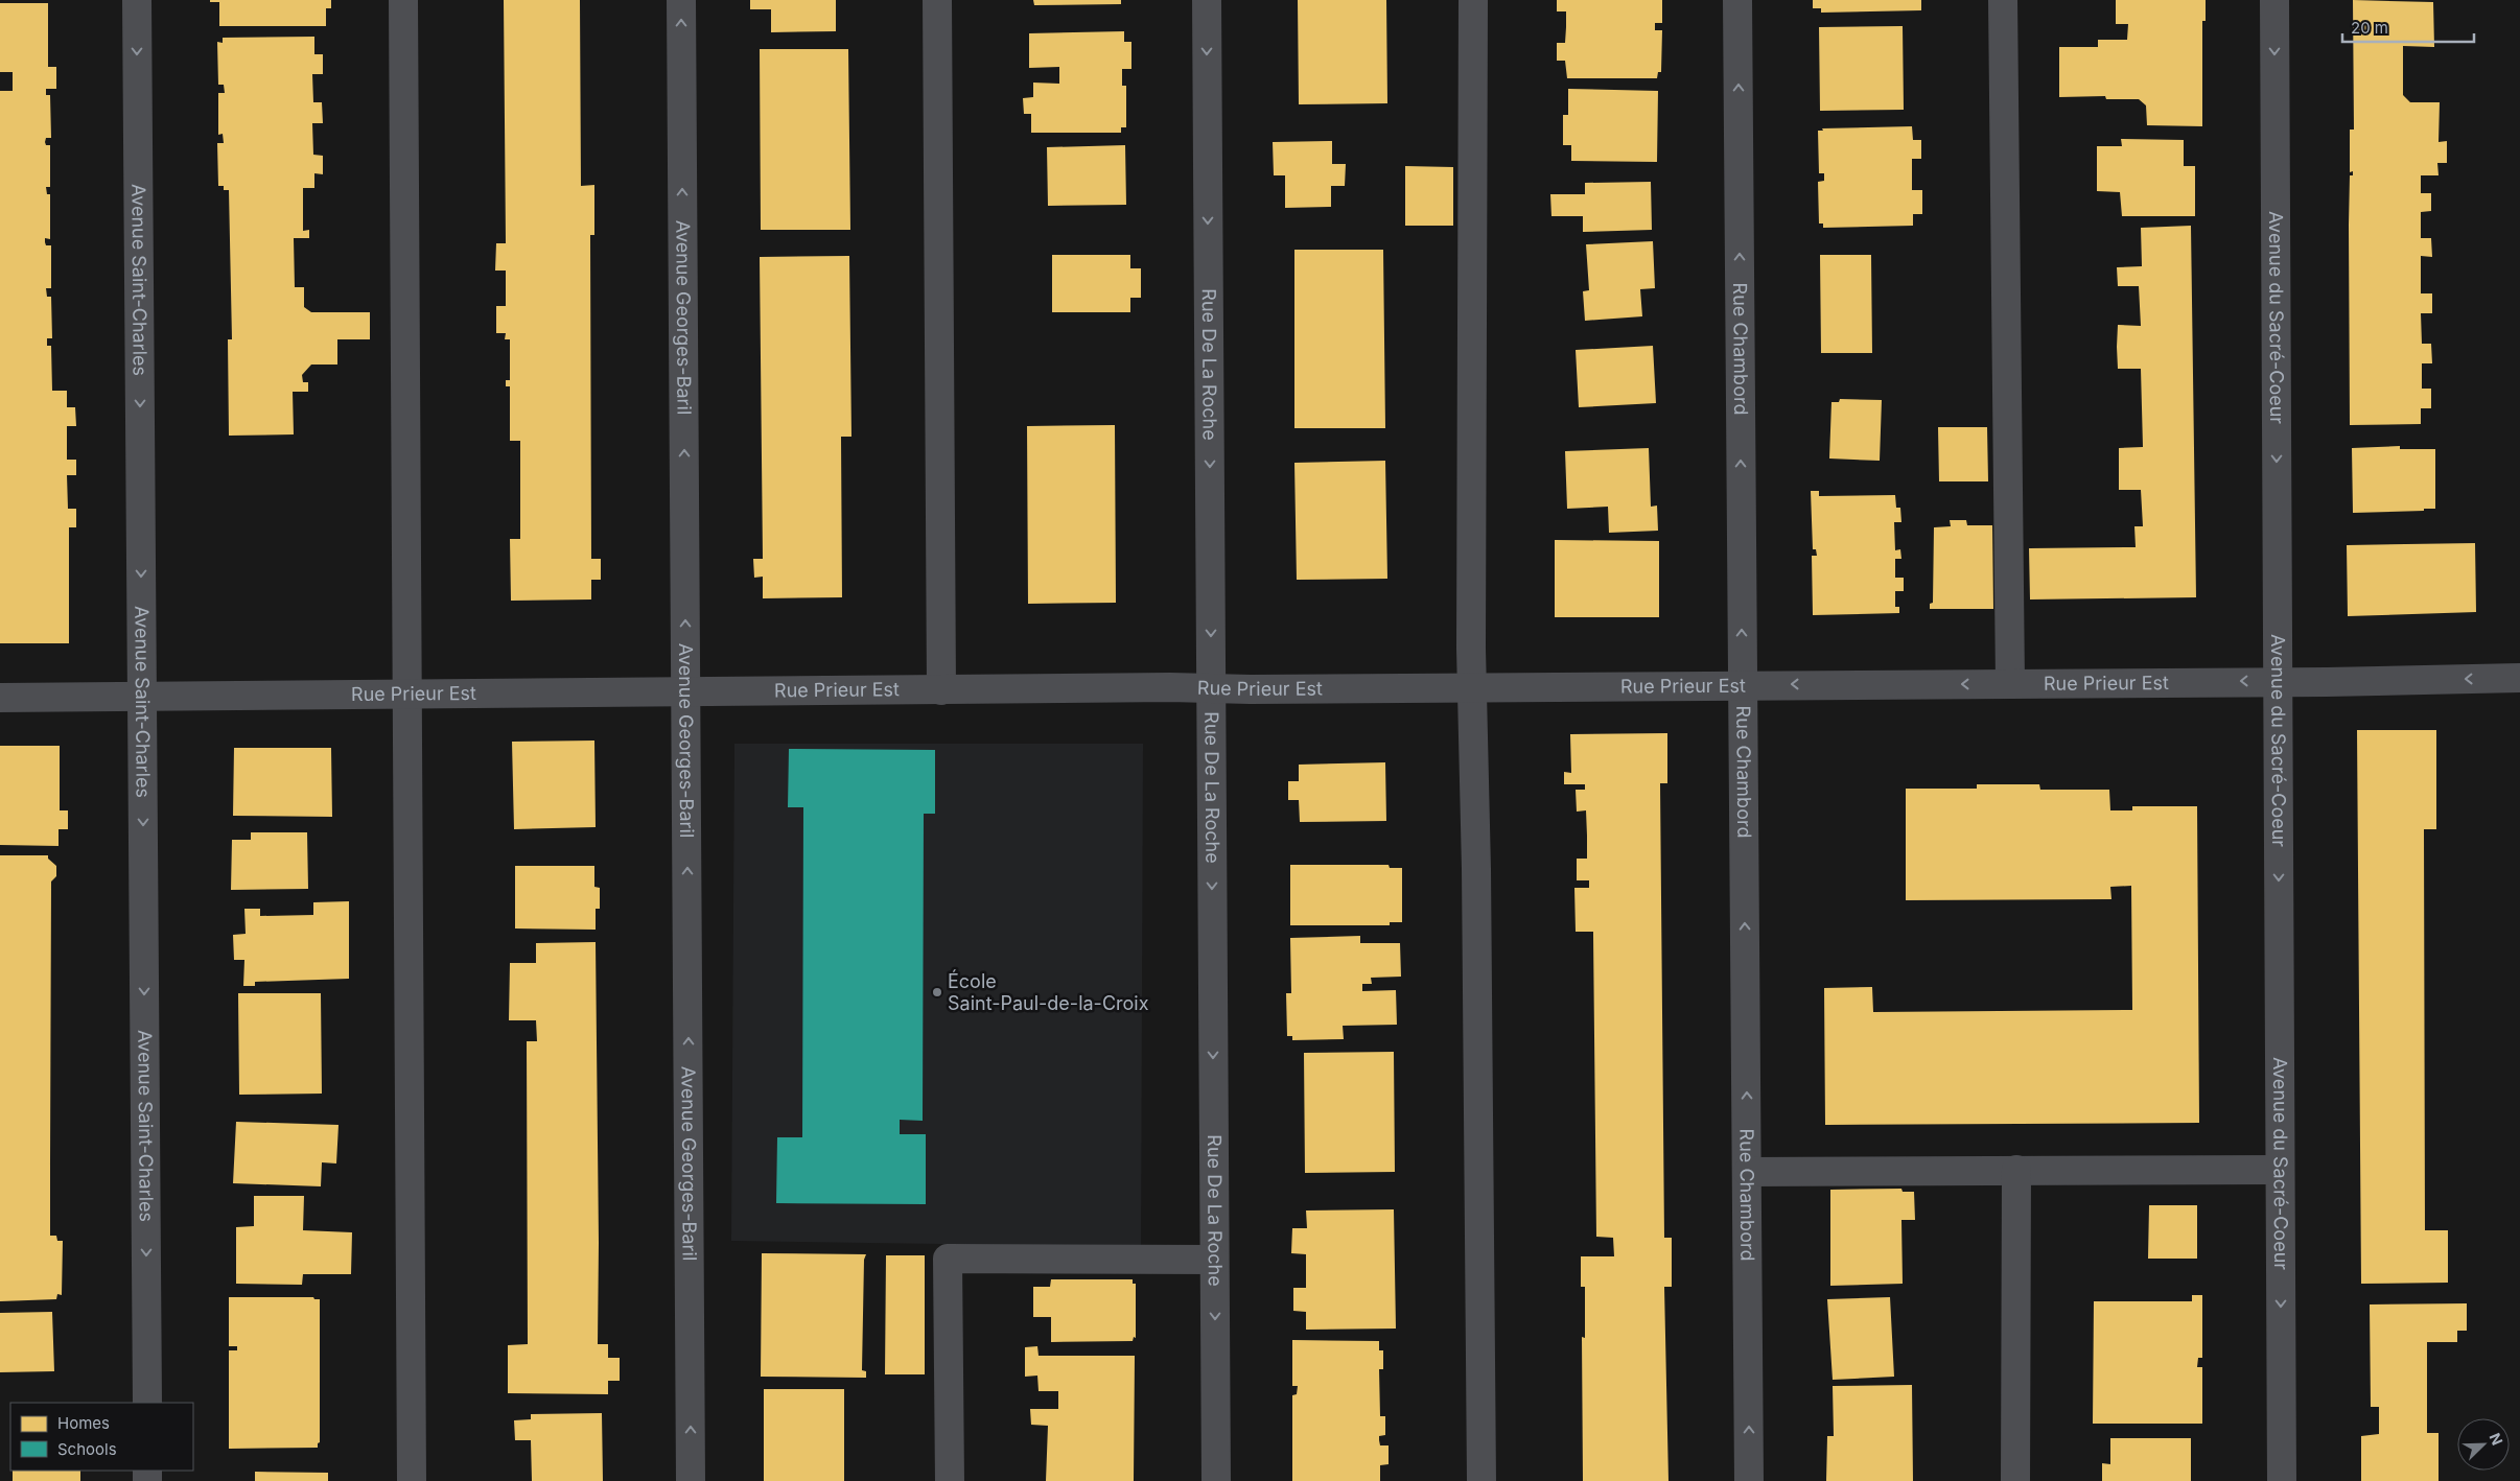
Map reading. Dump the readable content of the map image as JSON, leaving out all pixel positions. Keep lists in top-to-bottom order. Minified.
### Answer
{"streets":{"street":["Avenue Saint-Charles","Avenue Georges-Baril","Avenue du Sacré-Coeur","Rue Chambord","Rue De La Roche","Rue Prieur Est"]},"crossings":[["Avenue Saint-Charles","Rue Prieur Est"],["Avenue Georges-Baril","Rue Prieur Est"],["Avenue du Sacré-Coeur","Rue Prieur Est"],["Rue Chambord","Rue Prieur Est"],["Rue De La Roche","Rue Prieur Est"]],"one_way":["Avenue Saint-Charles","Avenue du Sacré-Coeur","Rue Chambord","Rue De La Roche"],"places":["École Saint-Paul-de-la-Croix"],"legend":["Homes","Schools"],"scale_bar":"20 m","north":"top right"}
